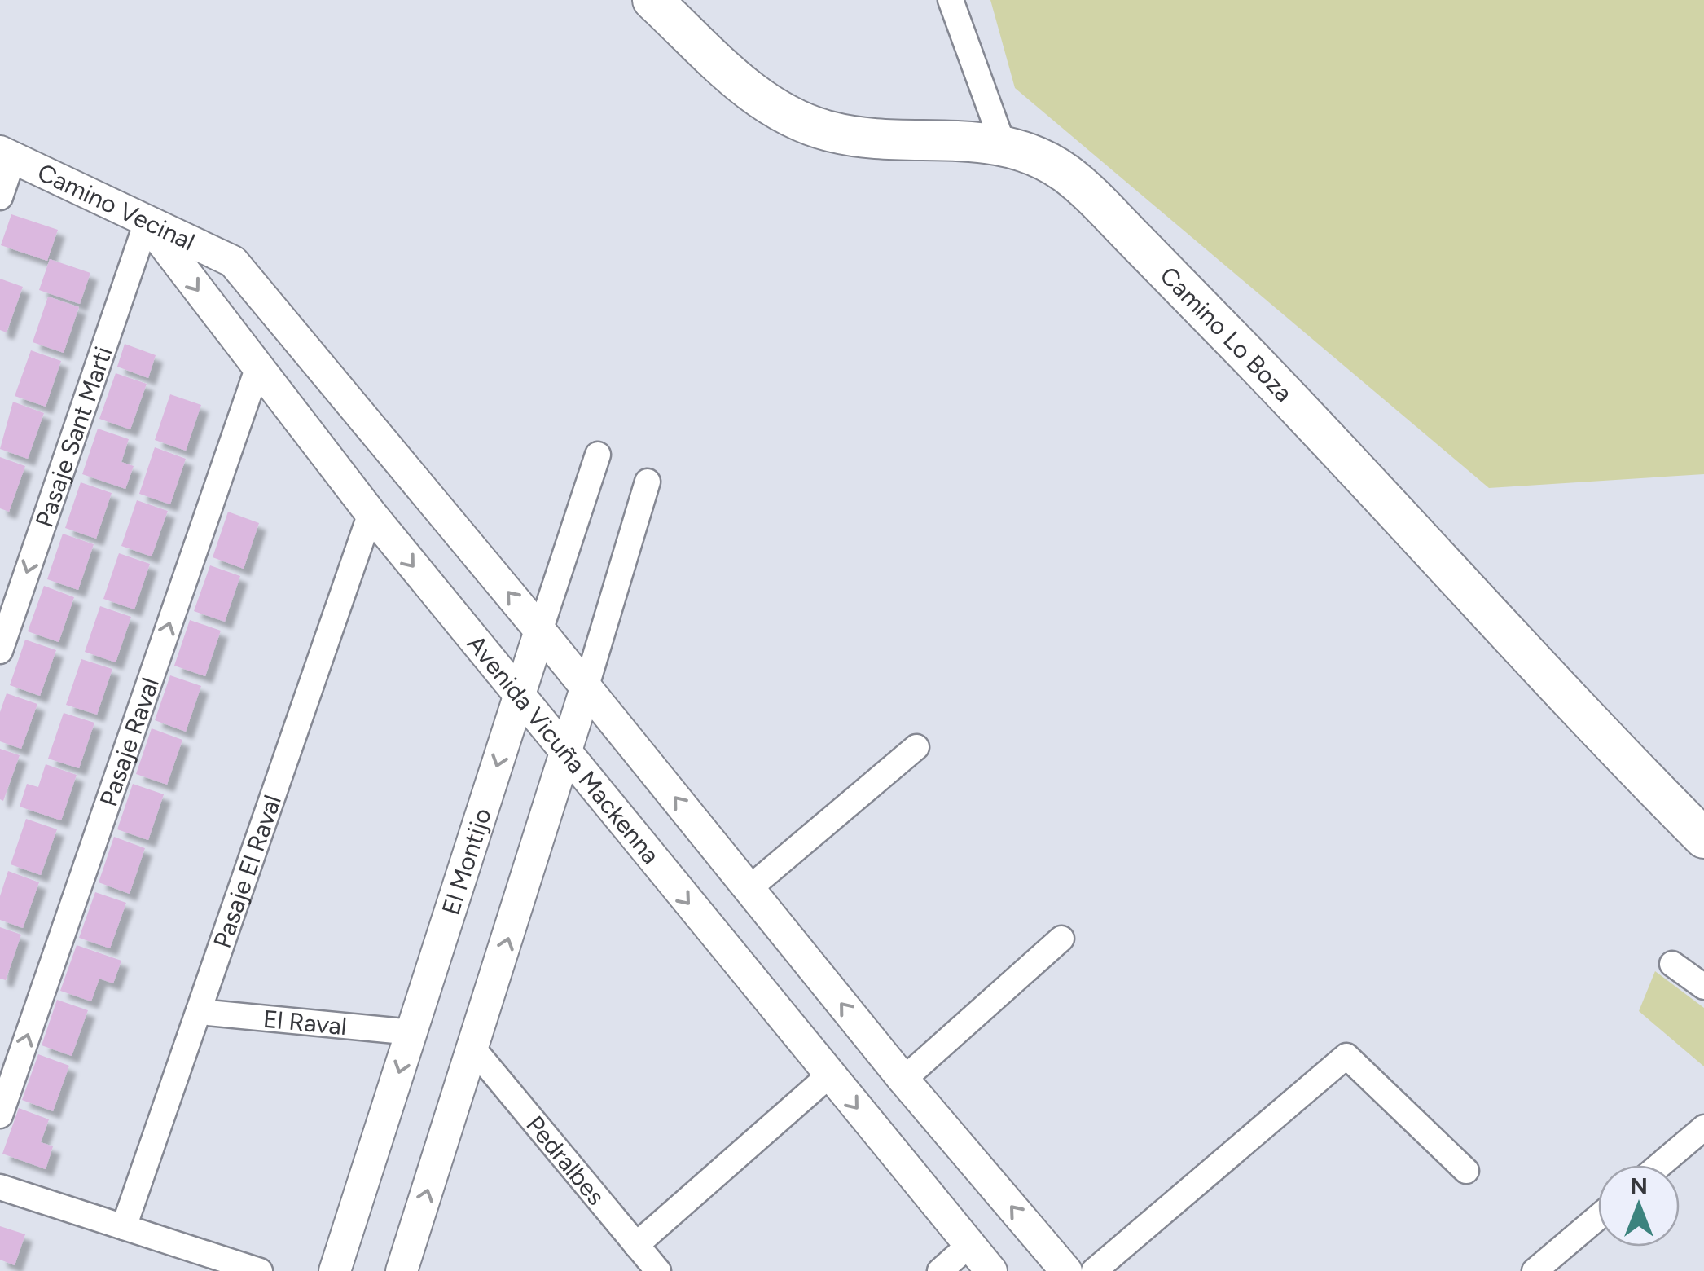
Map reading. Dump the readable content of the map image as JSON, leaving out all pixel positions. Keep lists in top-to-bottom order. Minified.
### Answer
{"streets":{"main road":["Camino Lo Boza"],"street":["Camino Vecinal","Pasaje Sant Marti","Pasaje Raval","Avenida Vicuña Mackenna","El Montijo","Pasaje El Raval","El Raval","Pedralbes"]},"crossings":[["Camino Vecinal","Pasaje Sant Marti"],["Camino Vecinal","Avenida Vicuña Mackenna"],["Camino Vecinal","El Montijo"],["Pasaje Sant Marti","Avenida Vicuña Mackenna"],["Pasaje Raval","Avenida Vicuña Mackenna"],["Avenida Vicuña Mackenna","El Montijo"],["Avenida Vicuña Mackenna","Pasaje El Raval"],["El Montijo","El Raval"],["Pasaje El Raval","El Raval"]],"one_way":["Camino Vecinal","Pasaje Sant Marti","Pasaje Raval"],"north":"top"}
